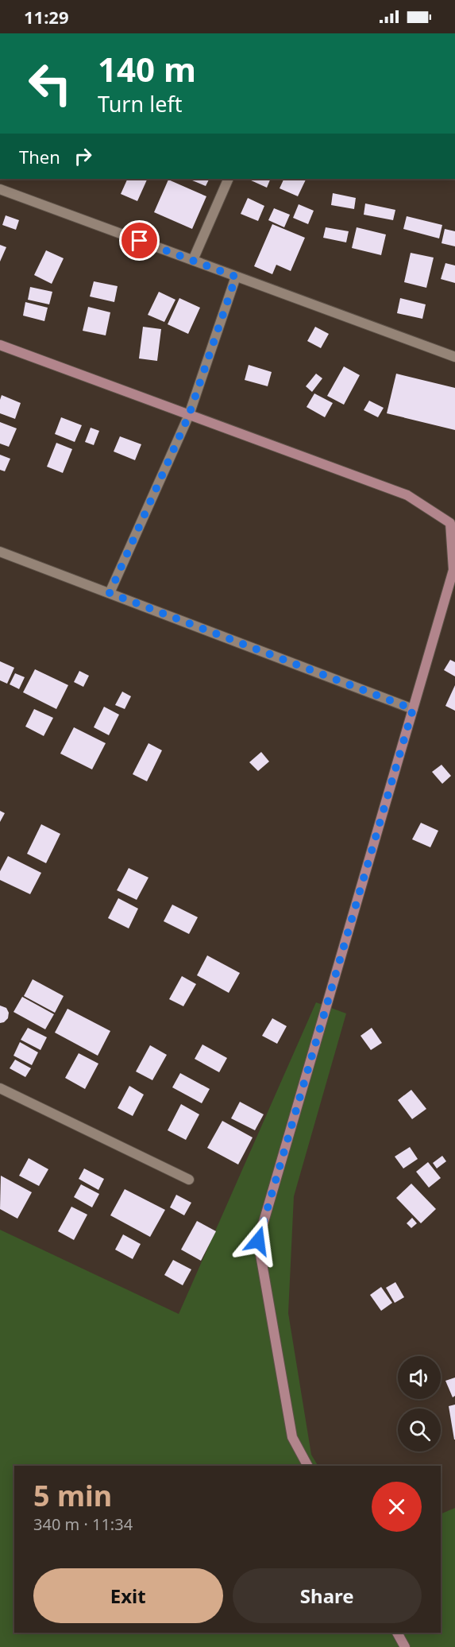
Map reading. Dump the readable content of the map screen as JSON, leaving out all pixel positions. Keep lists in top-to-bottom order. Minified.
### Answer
{"page":{"status":"11:29","turn":["140 m","Turn left"],"then":"Then","heading":["5 min","340 m · 11:34"],"buttons":["Exit","Share"]}}
